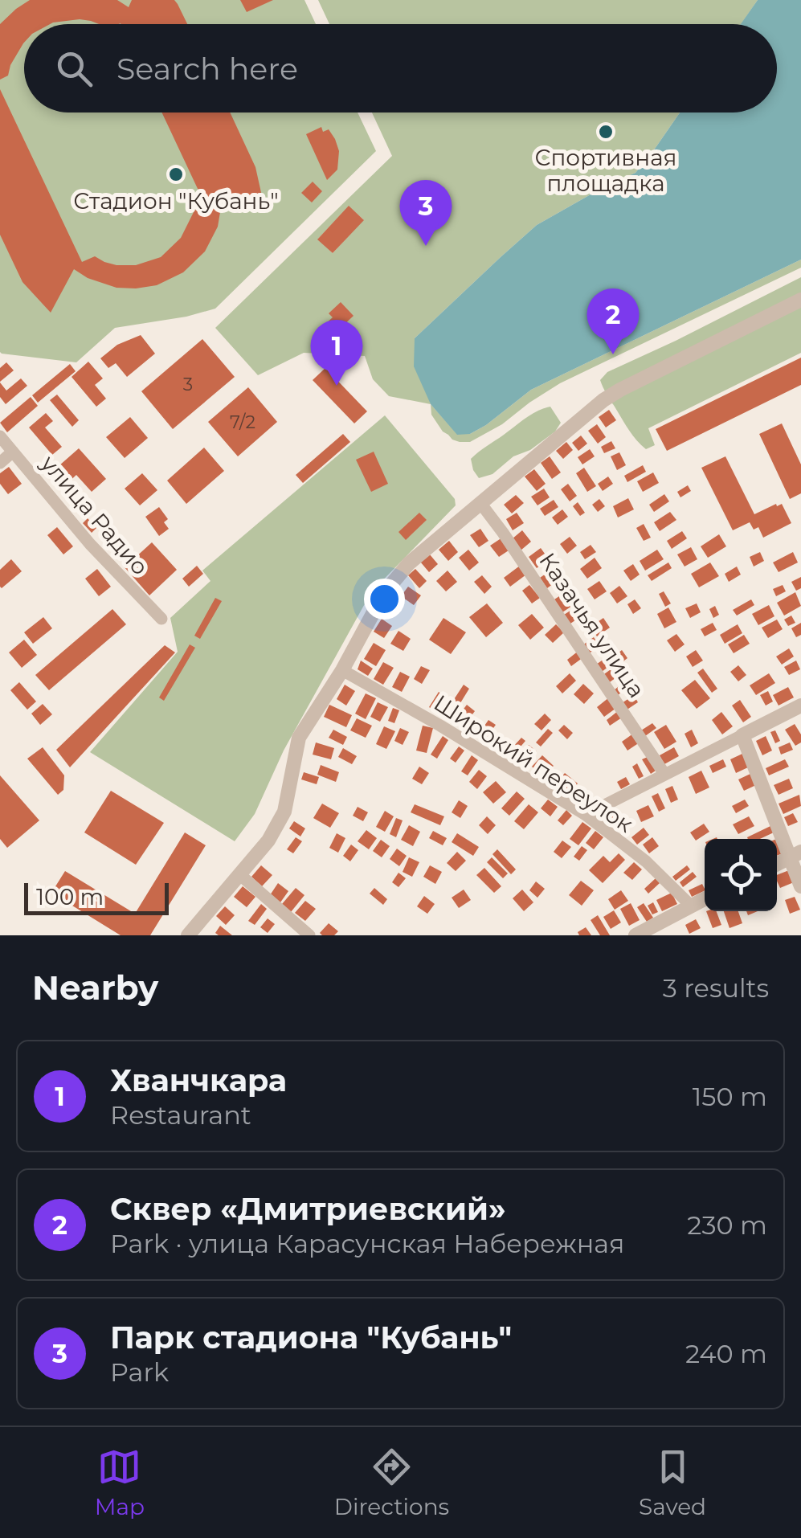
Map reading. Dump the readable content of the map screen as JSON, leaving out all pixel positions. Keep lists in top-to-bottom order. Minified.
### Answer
{"streets":{"street":["улица Радио","Казачья улица","Широкий переулок"]},"places":["Спортивная площадка","Стадион \"Кубань\""],"house_numbers":["3","7/2"],"scale_bar":"100 m","page":{"search":"Search here","pins":["3","2","1"],"scale":"100 m","heading":["Nearby","3 results"],"list":[{"mark":"1","name":"Хванчкара","note":"Restaurant","value":"150 m"},{"mark":"2","name":"Сквер «Дмитриевский»","note":"Park · улица Карасунская Набережная","value":"230 m"},{"mark":"3","name":"Парк стадиона \"Кубань\"","note":"Park","value":"240 m"}],"nav":["Map","Directions","Saved"]}}
